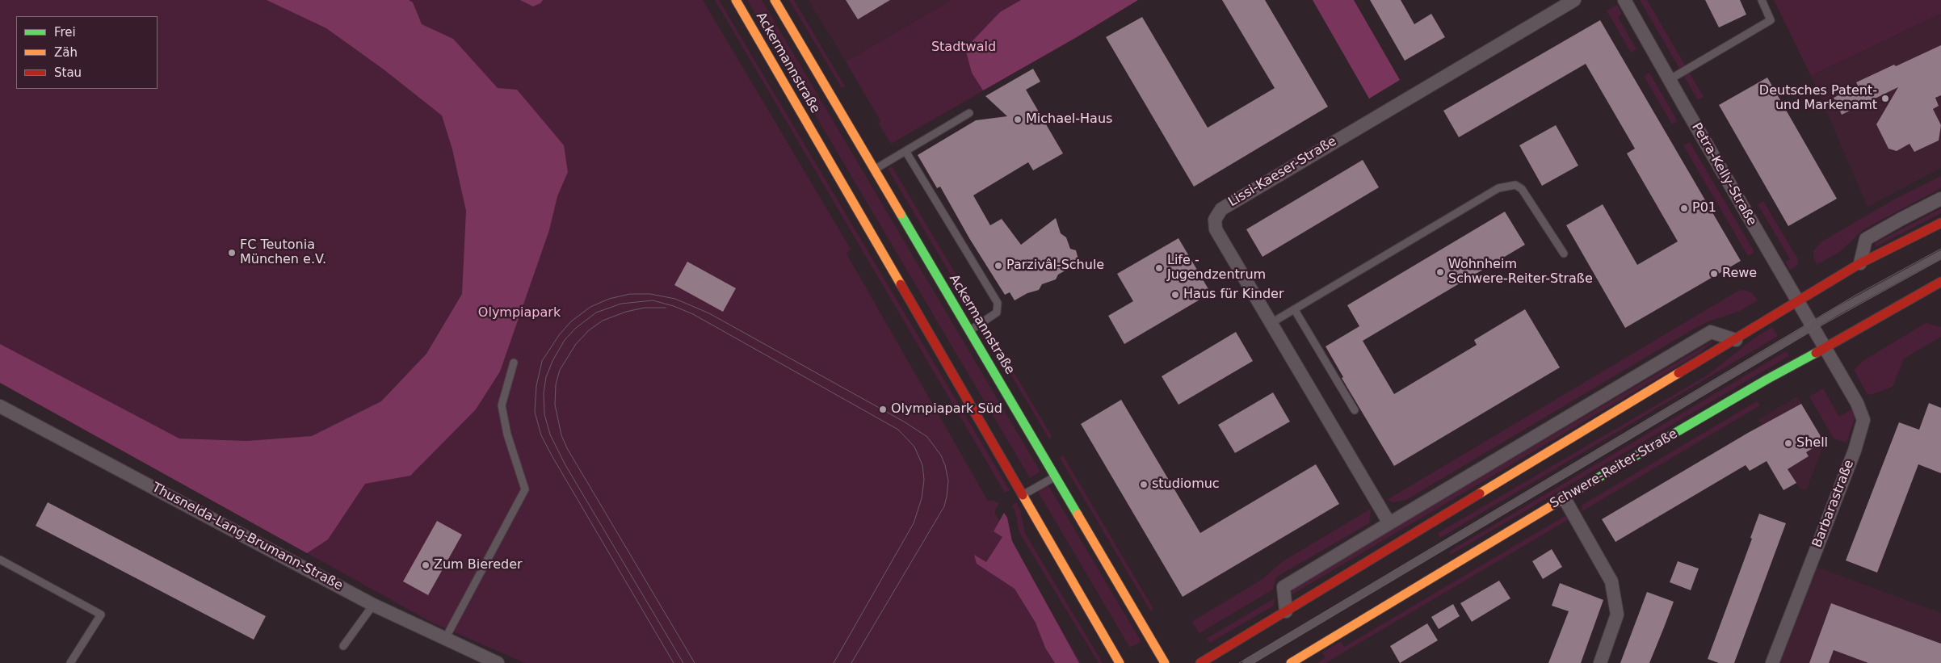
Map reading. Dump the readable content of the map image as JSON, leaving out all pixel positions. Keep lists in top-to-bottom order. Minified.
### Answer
{"streets":{"main road":["Ackermannstraße","Schwere-Reiter-Straße"],"street":["Lissi-Kaeser-Straße","Petra-Kelly-Straße","Barbarastraße","Thusnelda-Lang-Brumann-Straße"]},"crossings":[["Petra-Kelly-Straße","Schwere-Reiter-Straße"],["Petra-Kelly-Straße","Barbarastraße"],["Schwere-Reiter-Straße","Barbarastraße"]],"parks":["Stadtwald","Olympiapark"],"places":["Deutsches Patent- und Markenamt","Michael-Haus","P01","FC Teutonia München e.V.","Parzivâl-Schule","Life - Jugendzentrum","Wohnheim Schwere-Reiter-Straße","Rewe","Haus für Kinder","Olympiapark Süd","Shell","studiomuc","Zum Biereder"],"legend":["Frei","Zäh","Stau"]}
